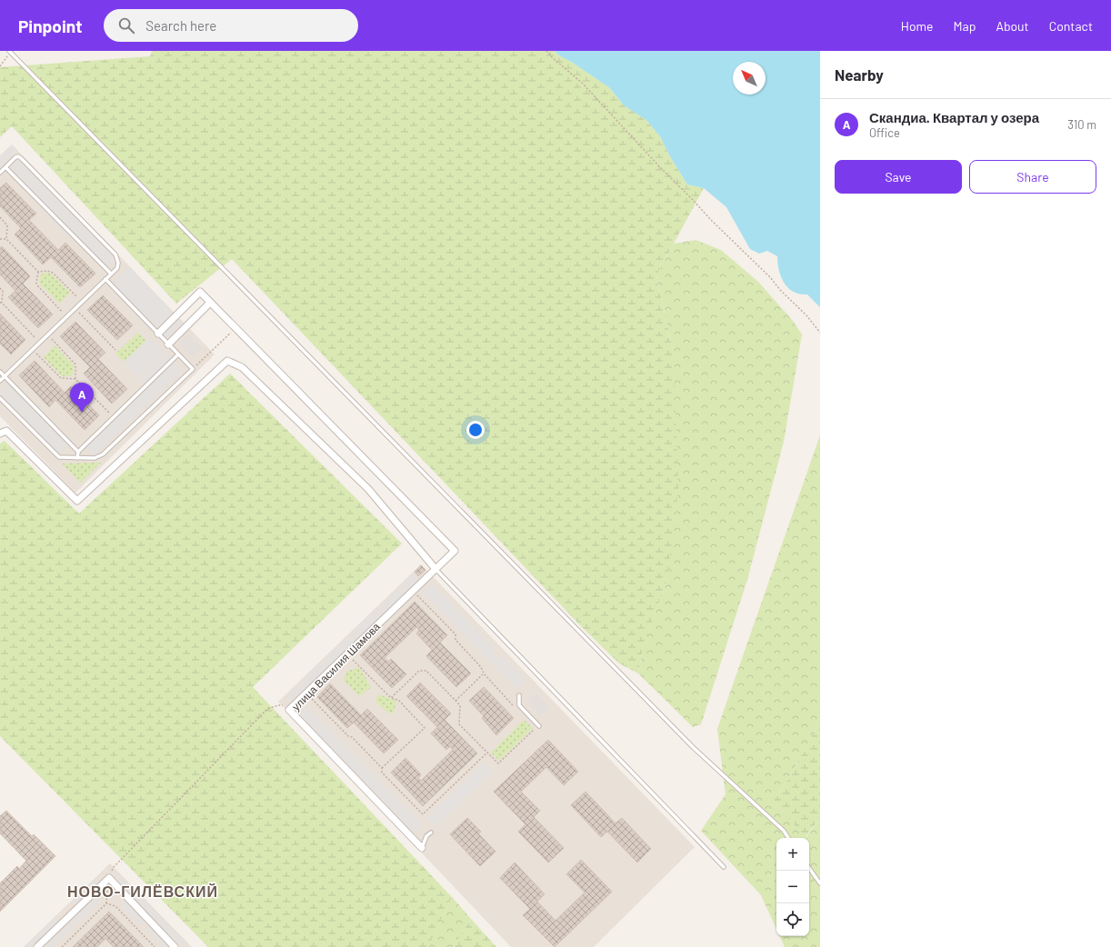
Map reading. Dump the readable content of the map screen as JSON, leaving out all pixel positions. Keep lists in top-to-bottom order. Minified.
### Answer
{"streets":{"street":["улица Василия Шамова"]},"districts":["НОВО-ГИЛЁВСКИЙ"],"north":"top left","page":{"header":"Pinpoint","search":"Search here","nav":["Home","Map","About","Contact"],"heading":"Nearby","list":[{"mark":"A","name":"Скандиа. Квартал у озера","note":"Office","value":"310 m"}],"buttons":["Save","Share"],"pins":"A","map_buttons":["+","−"]}}
